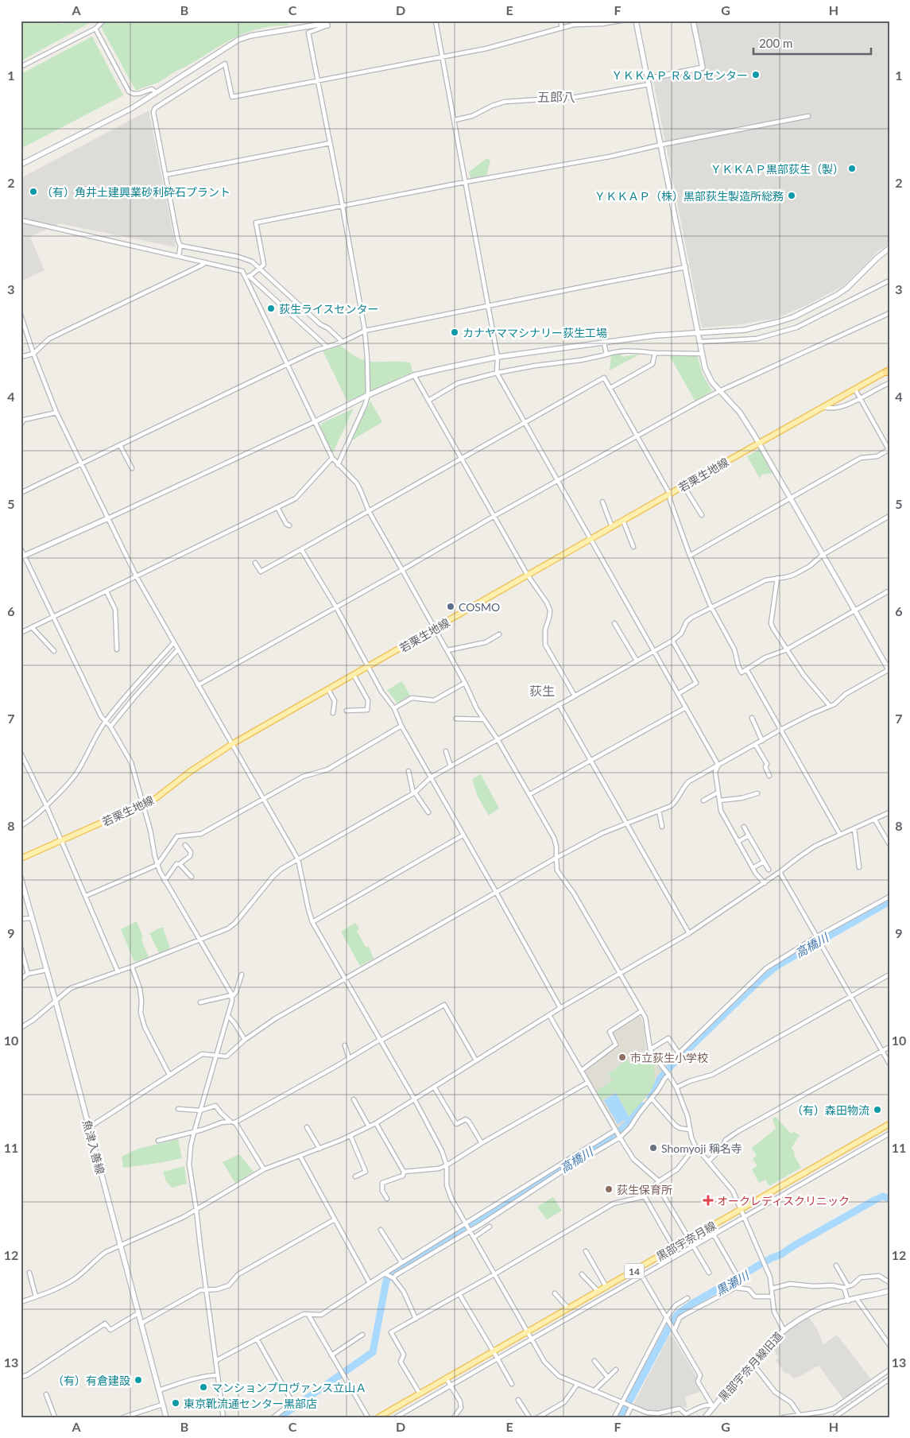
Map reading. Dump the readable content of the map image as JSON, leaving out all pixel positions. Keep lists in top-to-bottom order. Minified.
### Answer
{"streets":{"main road":["若栗生地線","黒部宇奈月線","14"],"street":["魚津入善線","黒部宇奈月線旧道"]},"districts":["五郎八","荻生"],"water":["高橋川","黒瀬川"],"places":{"other":["ＹＫＫＡＰ Ｒ＆Ｄセンター","ＹＫＫＡＰ黒部荻生（製）","（有）角井土建興業砂利砕石プラント","ＹＫＫＡＰ（株）黒部荻生製造所総務","荻生ライスセンター","カナヤママシナリー荻生工場","COSMO","市立荻生小学校","（有）森田物流","Shomyoji 稱名寺","荻生保育所","（有）有倉建設","マンションプロヴァンス立山Ａ","東京靴流通センター黒部店"],"health":["オークレディスクリニック"]},"scale_bar":"200 m","grid":{"columns":["A","B","C","D","E","F","G","H"],"rows":["1","2","3","4","5","6","7","8","9","10","11","12","13"]}}
